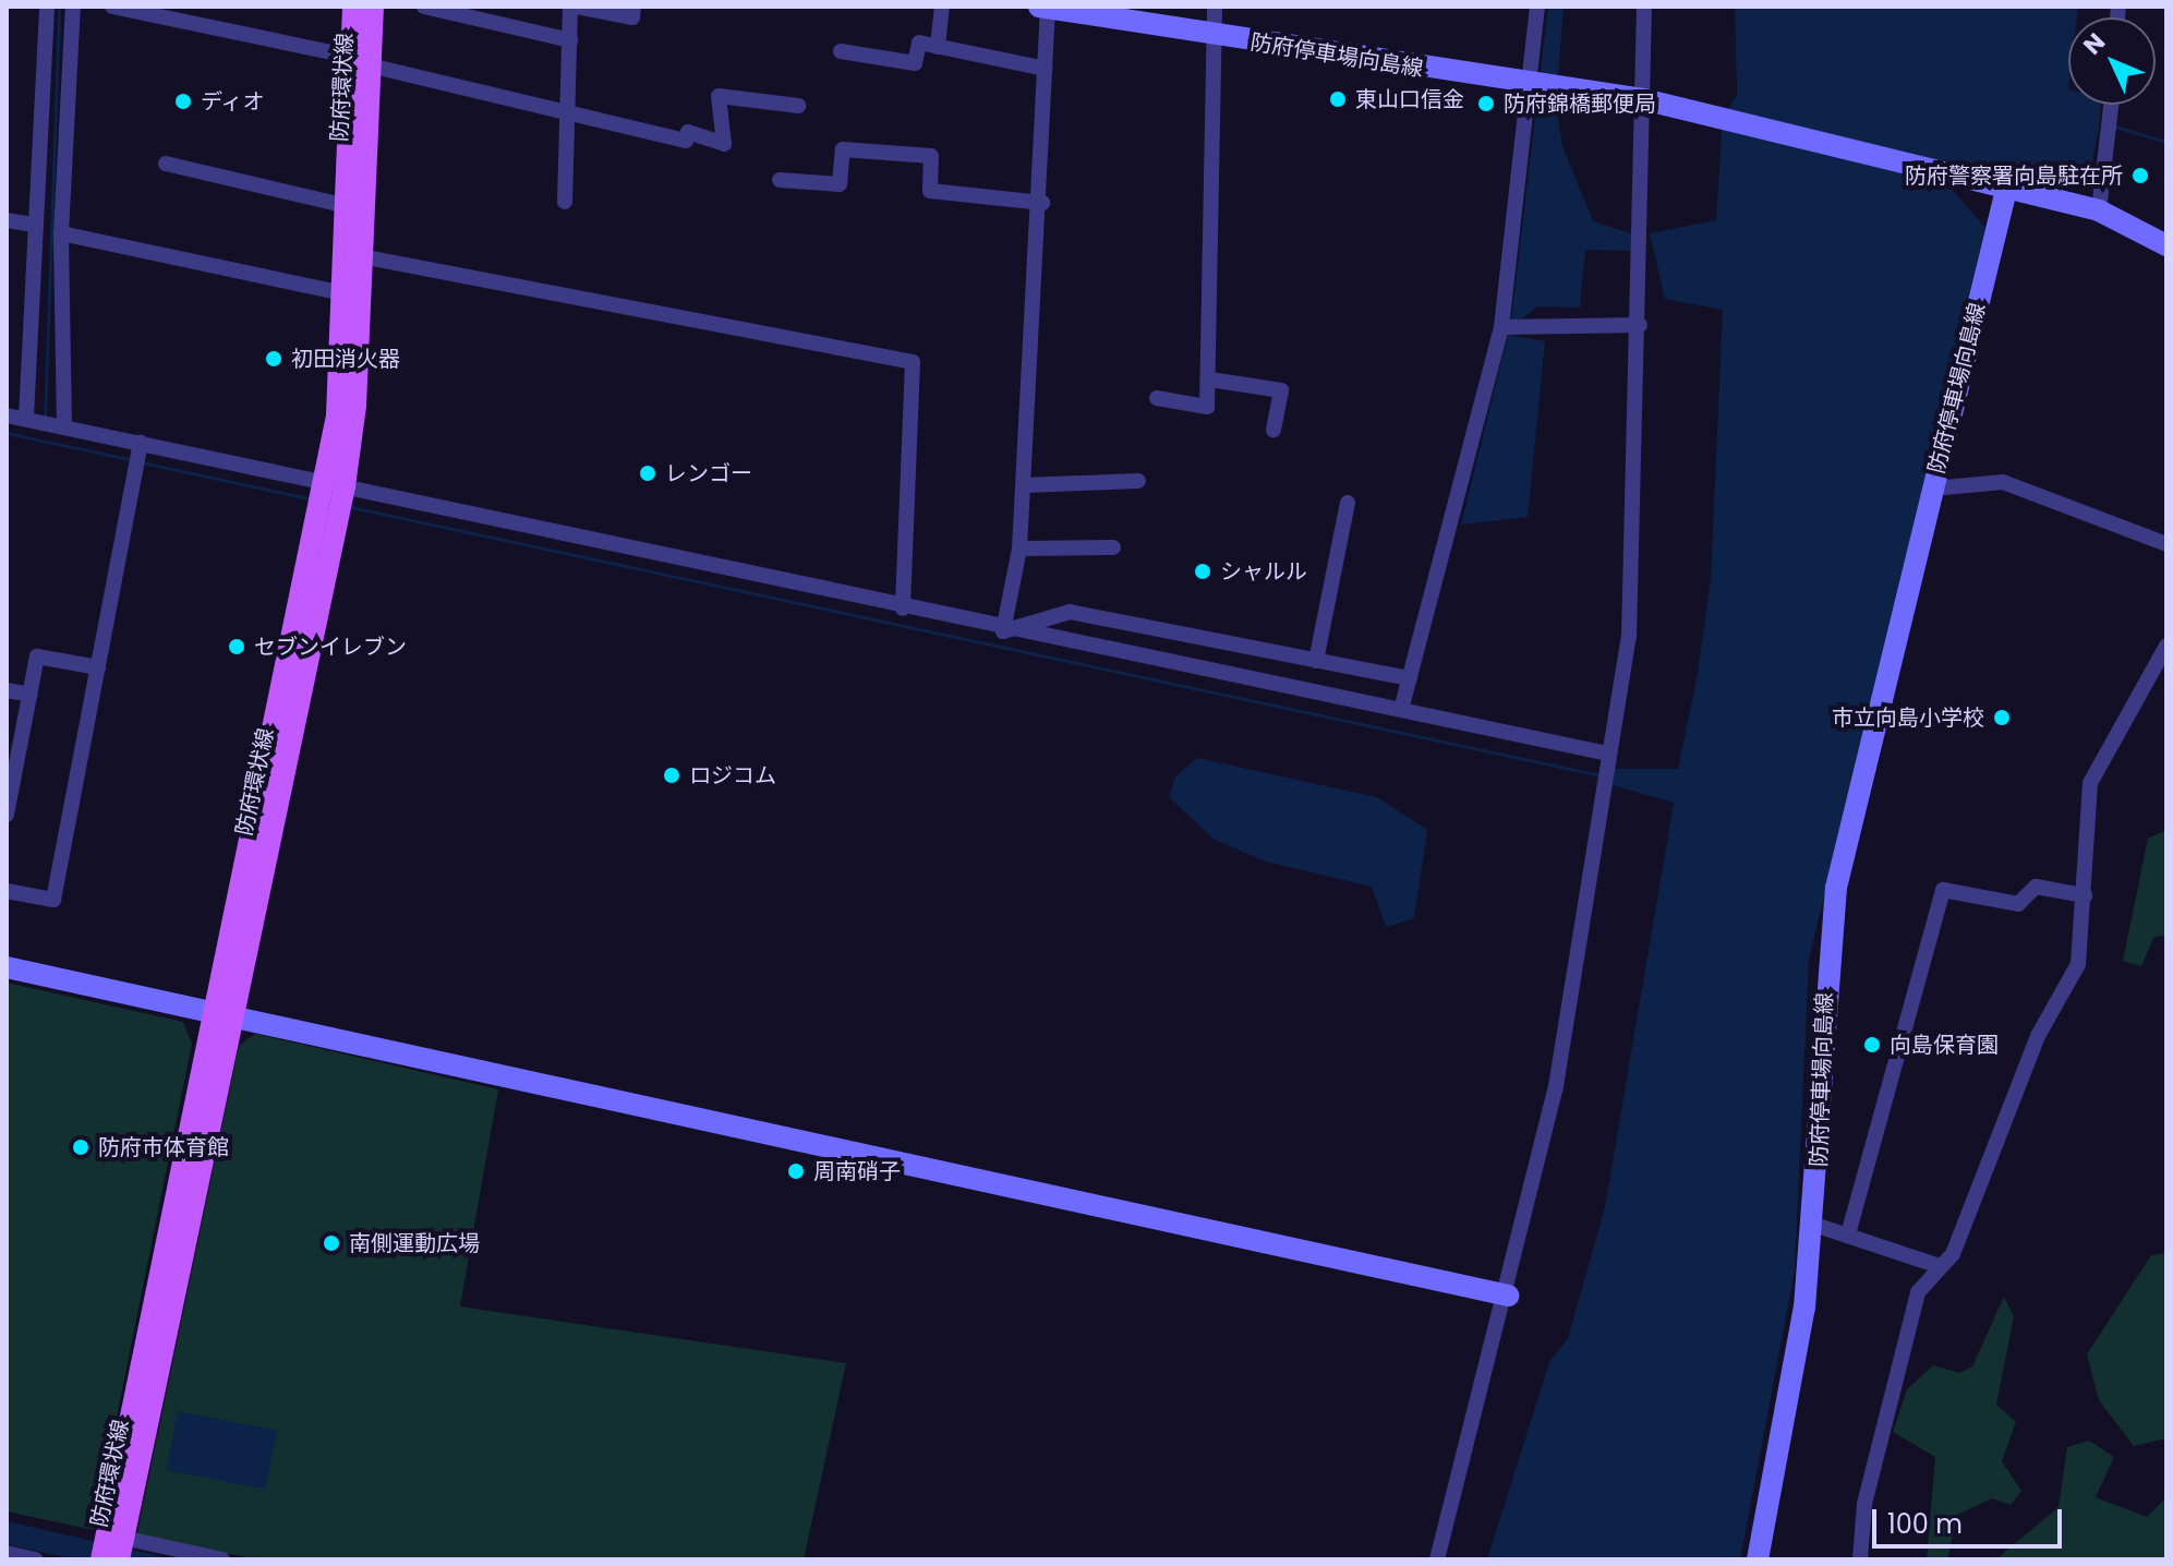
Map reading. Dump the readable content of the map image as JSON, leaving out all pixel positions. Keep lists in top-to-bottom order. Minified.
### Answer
{"streets":{"main road":["防府停車場向島線","防府環状線"]},"places":["東山口信金","ディオ","防府錦橋郵便局","防府警察署向島駐在所","初田消火器","レンゴー","シャルル","セブンイレブン","市立向島小学校","ロジコム","向島保育園","防府市体育館","周南硝子","南側運動広場"],"scale_bar":"100 m","north":"top left"}
